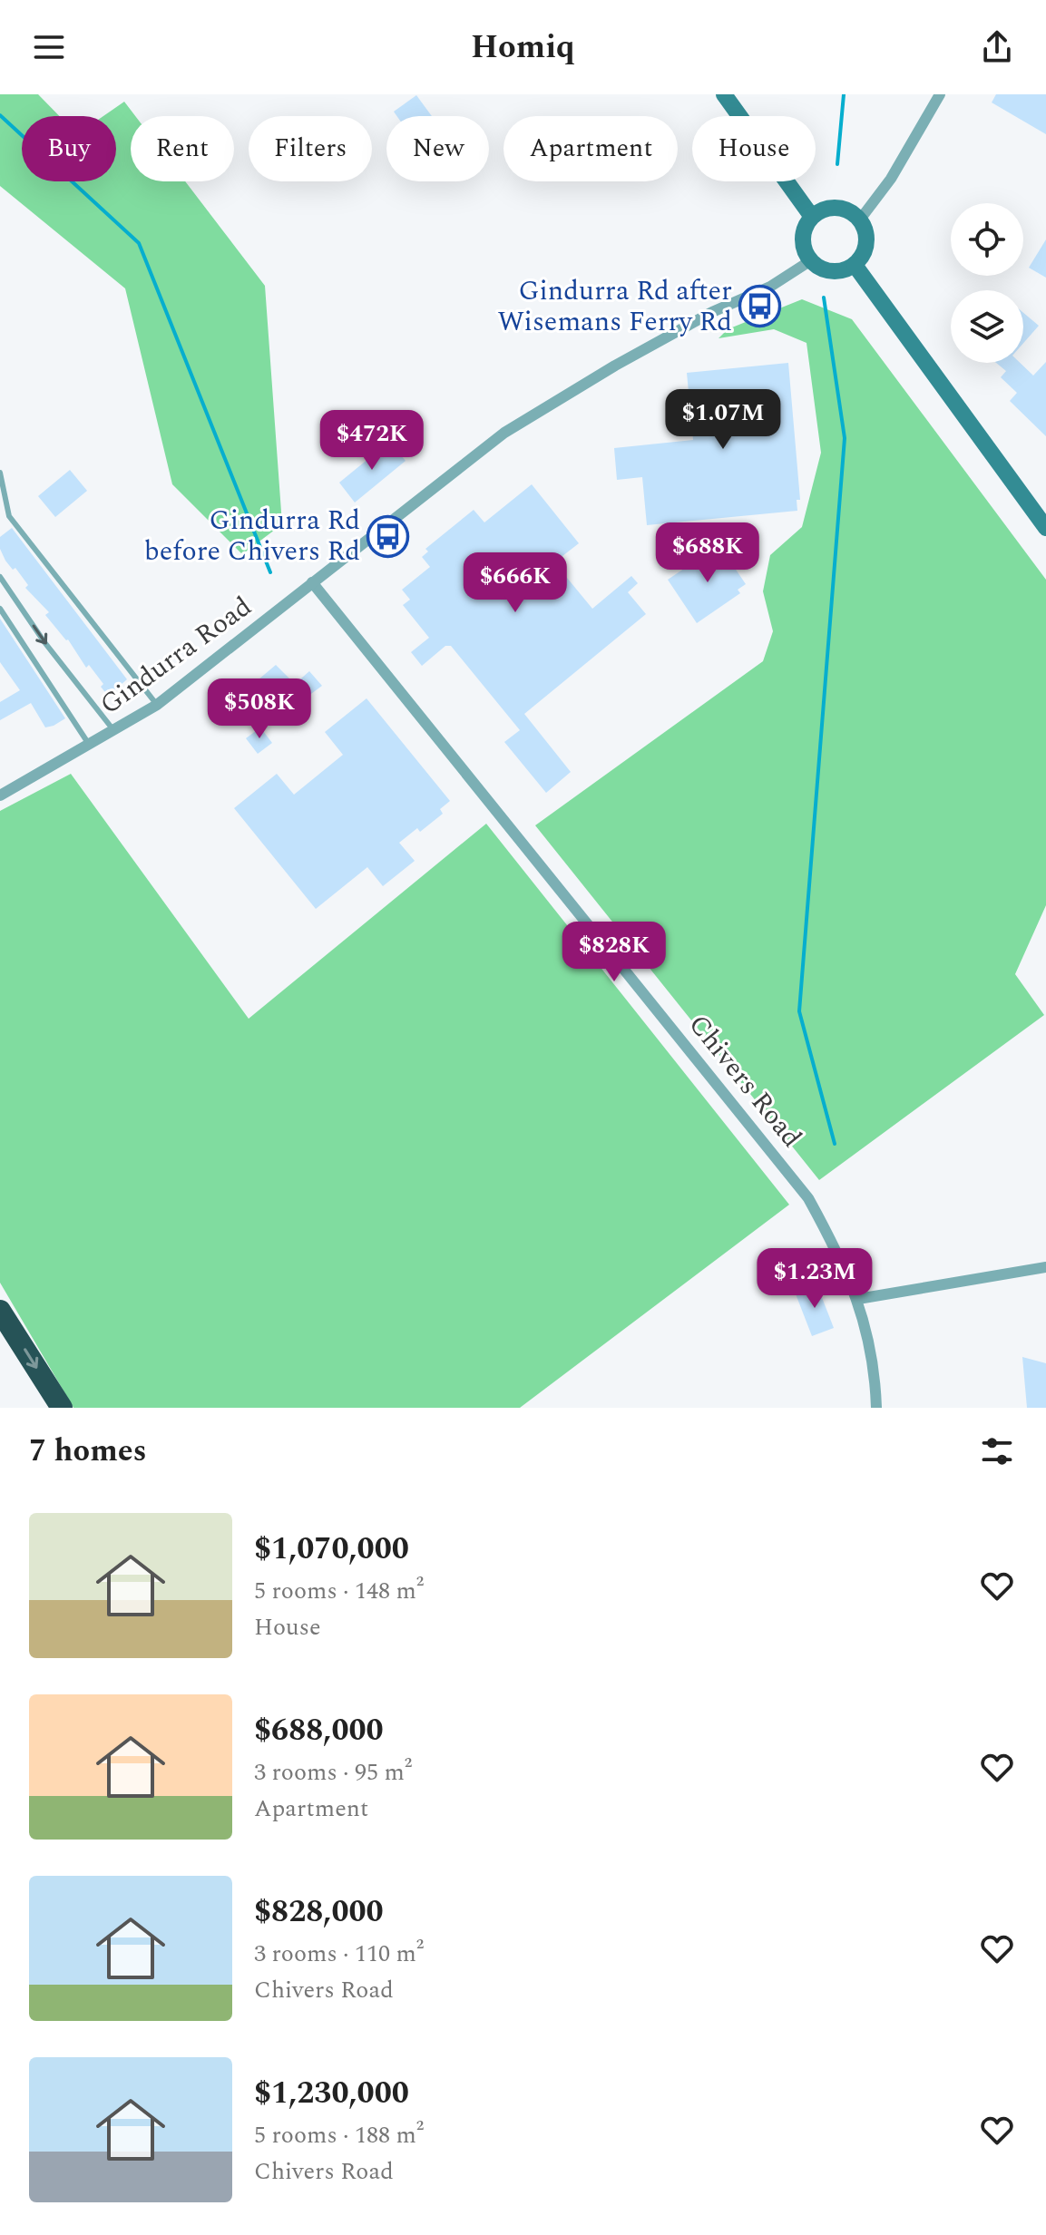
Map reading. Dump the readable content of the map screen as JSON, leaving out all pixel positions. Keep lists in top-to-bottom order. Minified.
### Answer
{"streets":{"street":["Gindurra Road","Chivers Road"]},"crossings":[["Gindurra Road","Chivers Road"]],"places":{"bus stop":["Gindurra Rd after Wisemans Ferry Rd","Gindurra Rd before Chivers Rd"]},"page":{"header":"Homiq","chip":["Buy","Rent","Filters","New","Apartment","House"],"price":["$1.07M","$472K","$688K","$666K","$508K","$828K","$1.23M"],"heading":"7 homes","list":[{"name":"$1,070,000","note":"5 rooms · 148 m² · House"},{"name":"$688,000","note":"3 rooms · 95 m² · Apartment"},{"name":"$828,000","note":"3 rooms · 110 m² · Chivers Road"},{"name":"$1,230,000","note":"5 rooms · 188 m² · Chivers Road"}]}}
